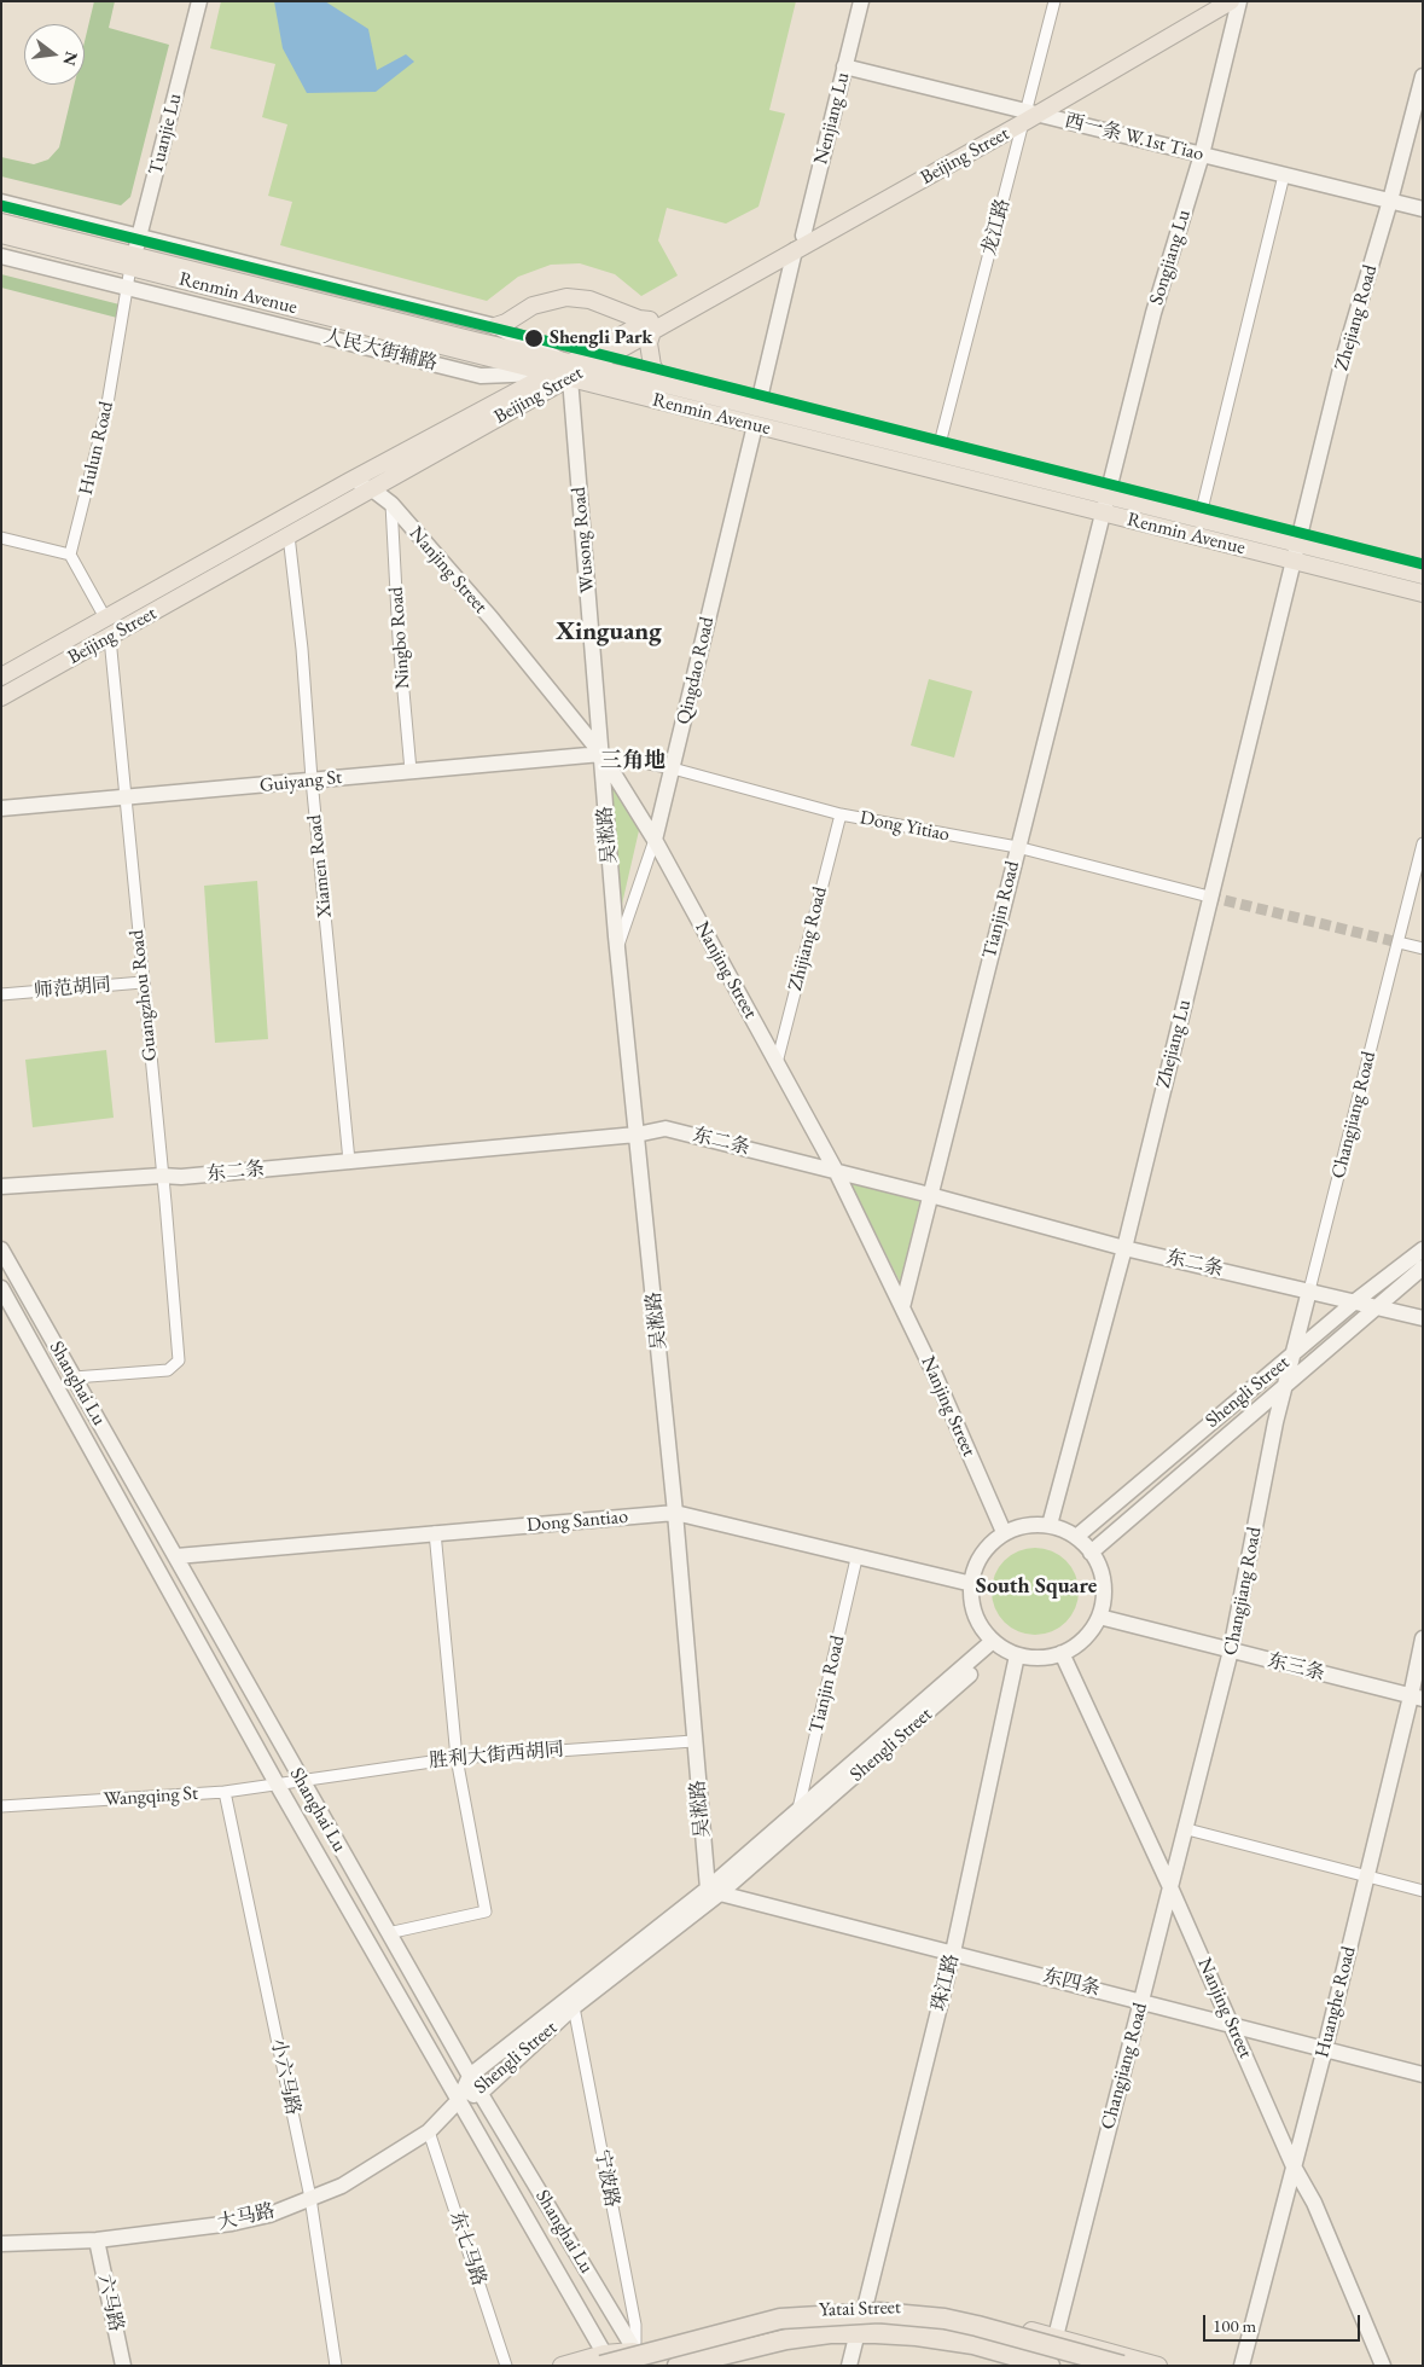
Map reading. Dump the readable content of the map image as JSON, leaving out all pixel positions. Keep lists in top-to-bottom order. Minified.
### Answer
{"streets":{"main road":["Nenjiang Lu","Tuanjie Lu","西一条 W.1st Tiao","Beijing Street","Songjiang Lu","Renmin Avenue","Zhejiang Road","人民大街辅路","Wusong Road","Nanjing Street","Qingdao Road","Guiyang St","吴淞路","Tianjin Road","Zhejiang Lu","Changjiang Road","东二条","Shanghai Lu","Shengli Street","Dong Santiao","东三条","珠江路","东四条","Huanghe Road","大马路","六马路","Yatai Street"],"street":["龙江路","Hulun Road","Ningbo Road","Dong Yitiao","Xiamen Road","Zhijiang Road","师范胡同","Guangzhou Road","胜利大街西胡同","Wangqing St","小六马路","宁波路","东七马路"]},"crossings":[["Nenjiang Lu","西一条 W.1st Tiao"],["Nenjiang Lu","Beijing Street"],["Tuanjie Lu","Renmin Avenue"],["Tuanjie Lu","Hulun Road"],["西一条 W.1st Tiao","Beijing Street"],["西一条 W.1st Tiao","龙江路"],["西一条 W.1st Tiao","Songjiang Lu"],["西一条 W.1st Tiao","Zhejiang Road"],["Beijing Street","龙江路"],["Beijing Street","Renmin Avenue"],["Beijing Street","人民大街辅路"],["Beijing Street","Wusong Road"],["Beijing Street","Nanjing Street"],["Beijing Street","Xiamen Road"],["Beijing Street","Guangzhou Road"],["龙江路","Renmin Avenue"],["Songjiang Lu","Renmin Avenue"],["Songjiang Lu","Tianjin Road"],["Renmin Avenue","Zhejiang Road"],["Renmin Avenue","人民大街辅路"],["Renmin Avenue","Hulun Road"],["Renmin Avenue","Wusong Road"],["Renmin Avenue","Qingdao Road"],["Renmin Avenue","Tianjin Road"],["Renmin Avenue","Zhejiang Lu"],["Zhejiang Road","Zhejiang Lu"],["人民大街辅路","Hulun Road"],["Wusong Road","Nanjing Street"],["Wusong Road","Guiyang St"],["Wusong Road","Dong Yitiao"],["Wusong Road","吴淞路"],["Nanjing Street","Ningbo Road"],["Nanjing Street","Qingdao Road"],["Nanjing Street","Guiyang St"],["Nanjing Street","Dong Yitiao"],["Nanjing Street","吴淞路"],["Nanjing Street","Tianjin Road"],["Nanjing Street","Zhijiang Road"],["Nanjing Street","Zhejiang Lu"],["Nanjing Street","Changjiang Road"],["Nanjing Street","东二条"],["Nanjing Street","Shengli Street"],["Nanjing Street","Dong Santiao"],["Nanjing Street","东三条"],["Nanjing Street","珠江路"],["Nanjing Street","东四条"],["Nanjing Street","Huanghe Road"],["Ningbo Road","Guiyang St"],["Qingdao Road","Dong Yitiao"],["Qingdao Road","吴淞路"],["Guiyang St","Dong Yitiao"],["Guiyang St","吴淞路"],["Guiyang St","Xiamen Road"],["Guiyang St","Guangzhou Road"],["Dong Yitiao","吴淞路"],["Dong Yitiao","Tianjin Road"],["Dong Yitiao","Zhijiang Road"],["Dong Yitiao","Zhejiang Lu"],["吴淞路","东二条"],["吴淞路","Shengli Street"],["吴淞路","Dong Santiao"],["吴淞路","胜利大街西胡同"],["吴淞路","东四条"],["Xiamen Road","东二条"],["Tianjin Road","东二条"],["Tianjin Road","Shengli Street"],["Tianjin Road","Dong Santiao"],["师范胡同","Guangzhou Road"],["Guangzhou Road","东二条"],["Guangzhou Road","Shanghai Lu"],["Zhejiang Lu","东二条"],["Zhejiang Lu","Shengli Street"],["Zhejiang Lu","Dong Santiao"],["Zhejiang Lu","东三条"],["Zhejiang Lu","珠江路"],["Changjiang Road","东二条"],["Changjiang Road","Shengli Street"],["Changjiang Road","东三条"],["Changjiang Road","东四条"],["Changjiang Road","Yatai Street"],["东二条","Shengli Street"],["Shanghai Lu","Shengli Street"],["Shanghai Lu","Dong Santiao"],["Shanghai Lu","胜利大街西胡同"],["Shanghai Lu","Wangqing St"],["Shanghai Lu","宁波路"],["Shanghai Lu","大马路"],["Shanghai Lu","Yatai Street"],["Shengli Street","Dong Santiao"],["Shengli Street","东三条"],["Shengli Street","珠江路"],["Shengli Street","东四条"],["Shengli Street","宁波路"],["Shengli Street","大马路"],["Dong Santiao","东三条"],["Dong Santiao","珠江路"],["东三条","珠江路"],["东三条","Huanghe Road"],["胜利大街西胡同","Wangqing St"],["Wangqing St","小六马路"],["珠江路","东四条"],["珠江路","Yatai Street"],["东四条","Huanghe Road"],["小六马路","大马路"],["宁波路","Yatai Street"],["大马路","东七马路"],["大马路","六马路"]],"districts":["Xinguang","三角地","South Square"],"places":["Shengli Park"],"scale_bar":"100 m","north":"right"}
